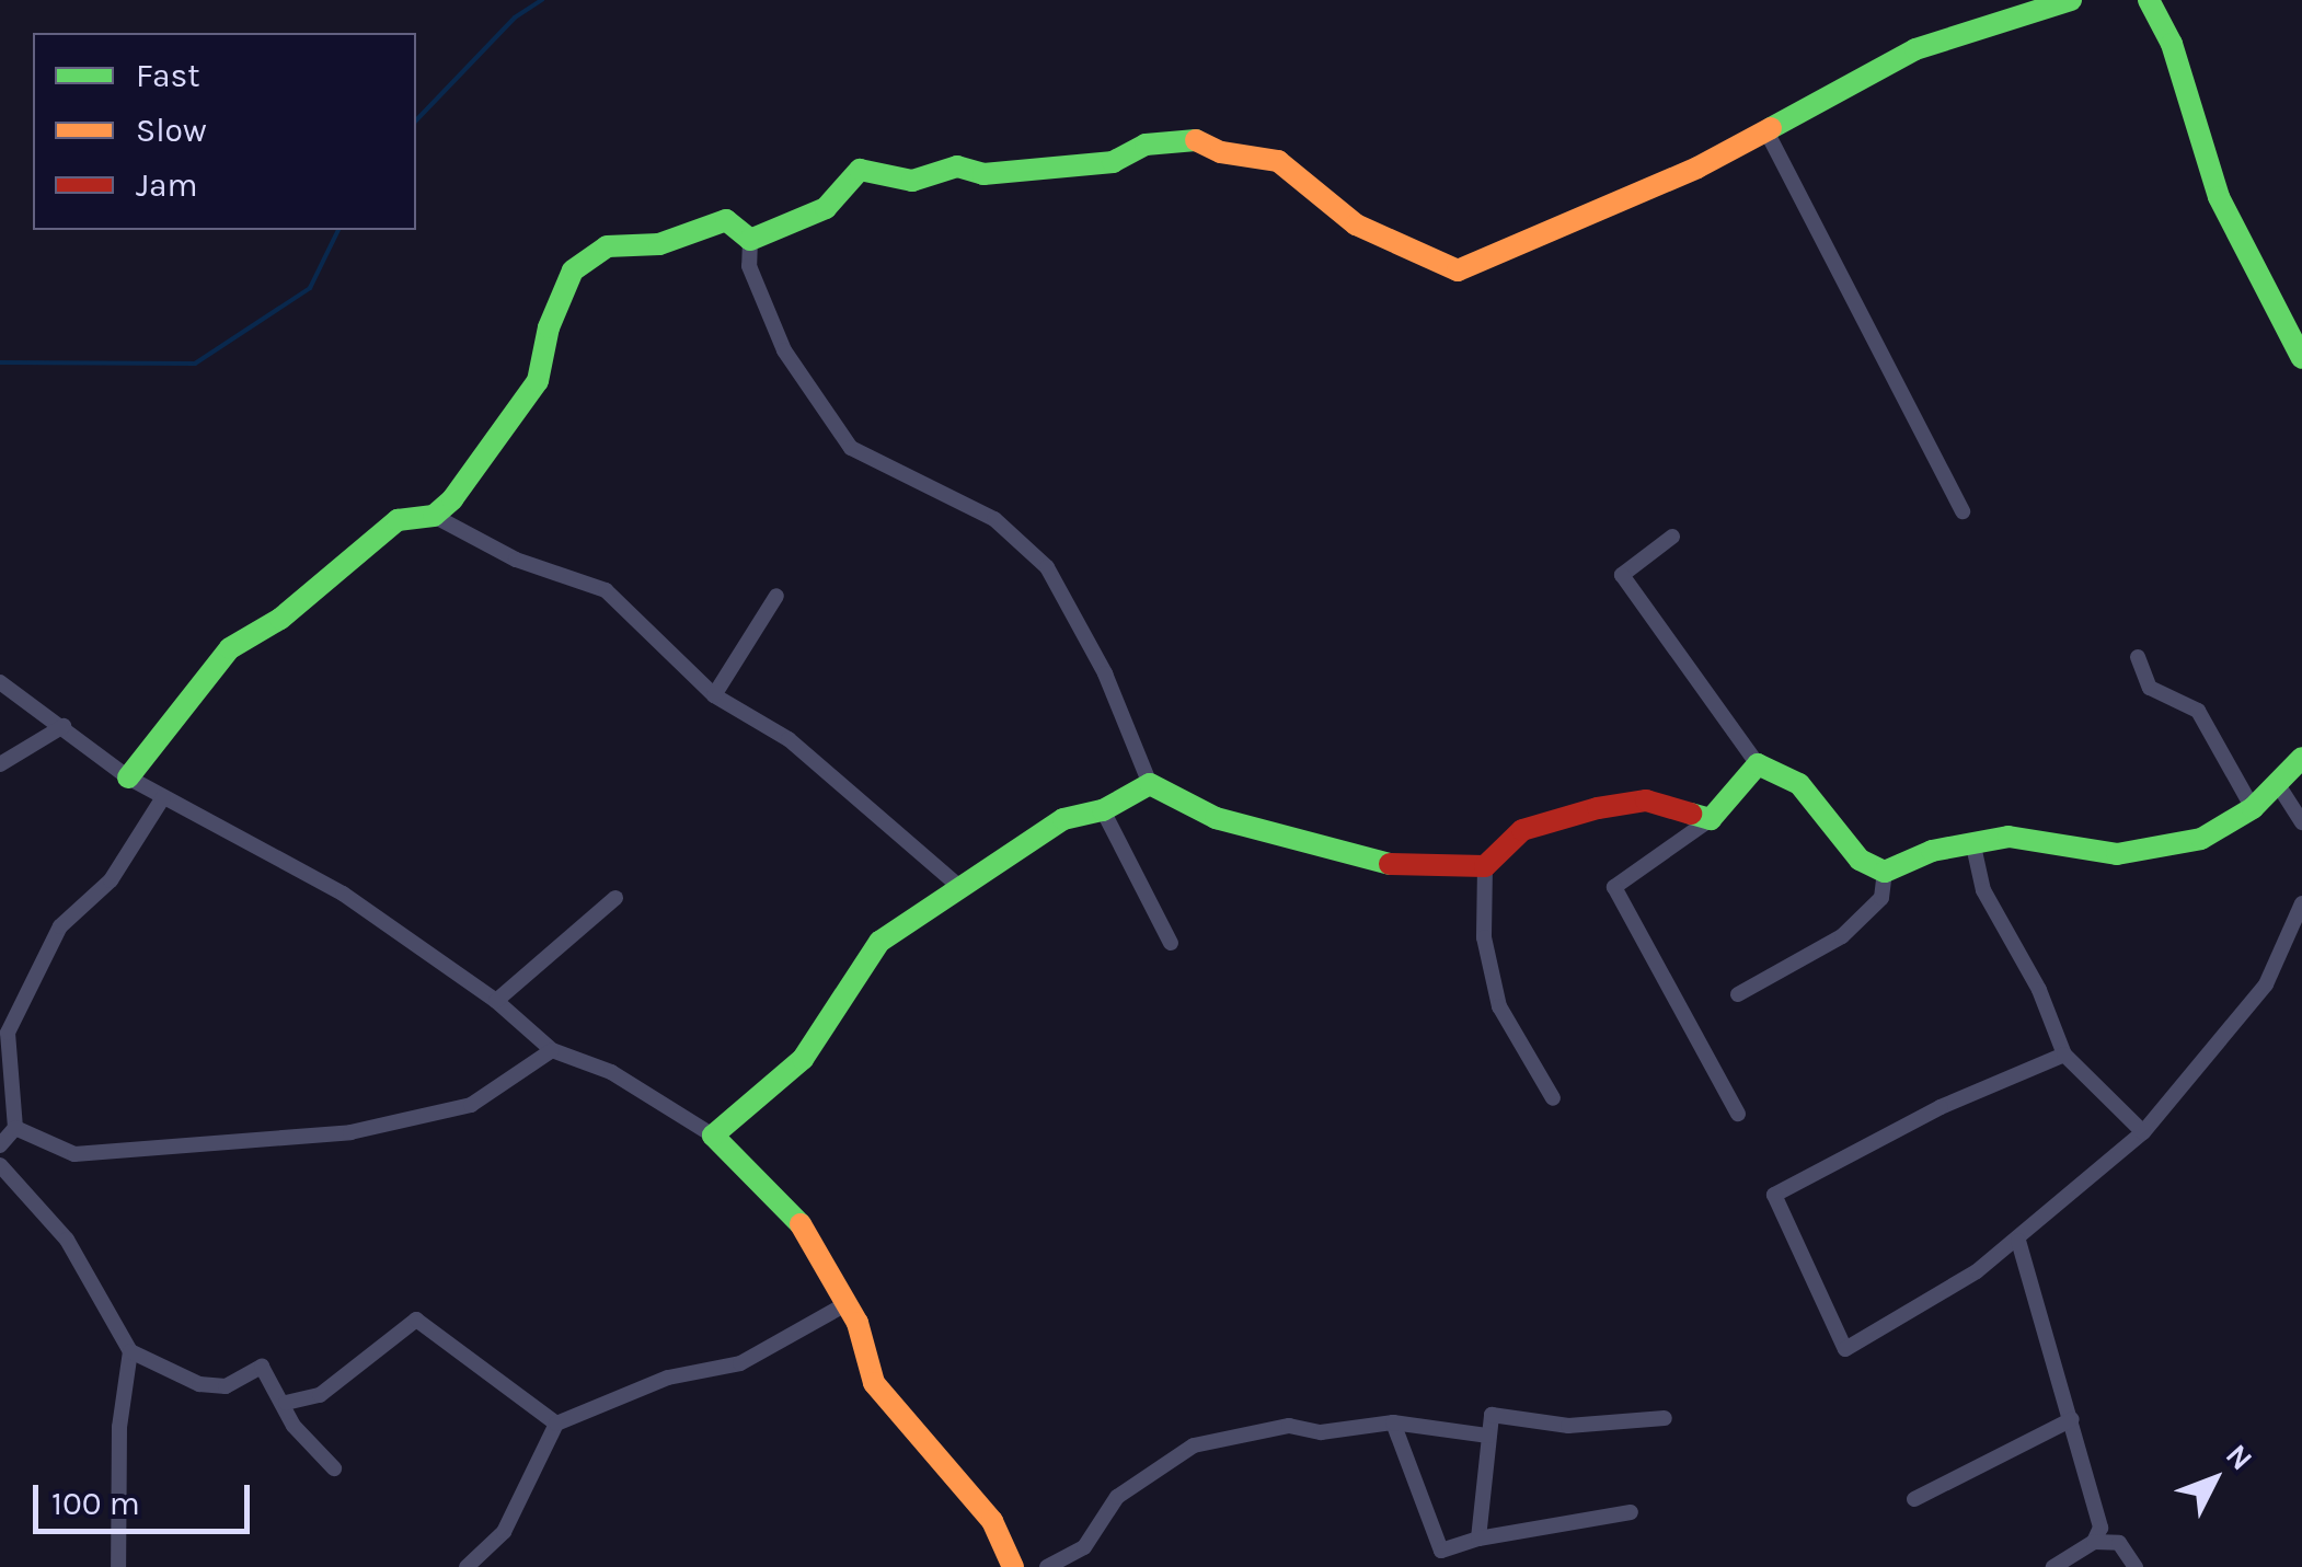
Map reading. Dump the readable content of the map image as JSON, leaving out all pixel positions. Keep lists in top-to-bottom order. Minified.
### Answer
{"legend":["Fast","Slow","Jam"],"scale_bar":"100 m","north":"top right"}
